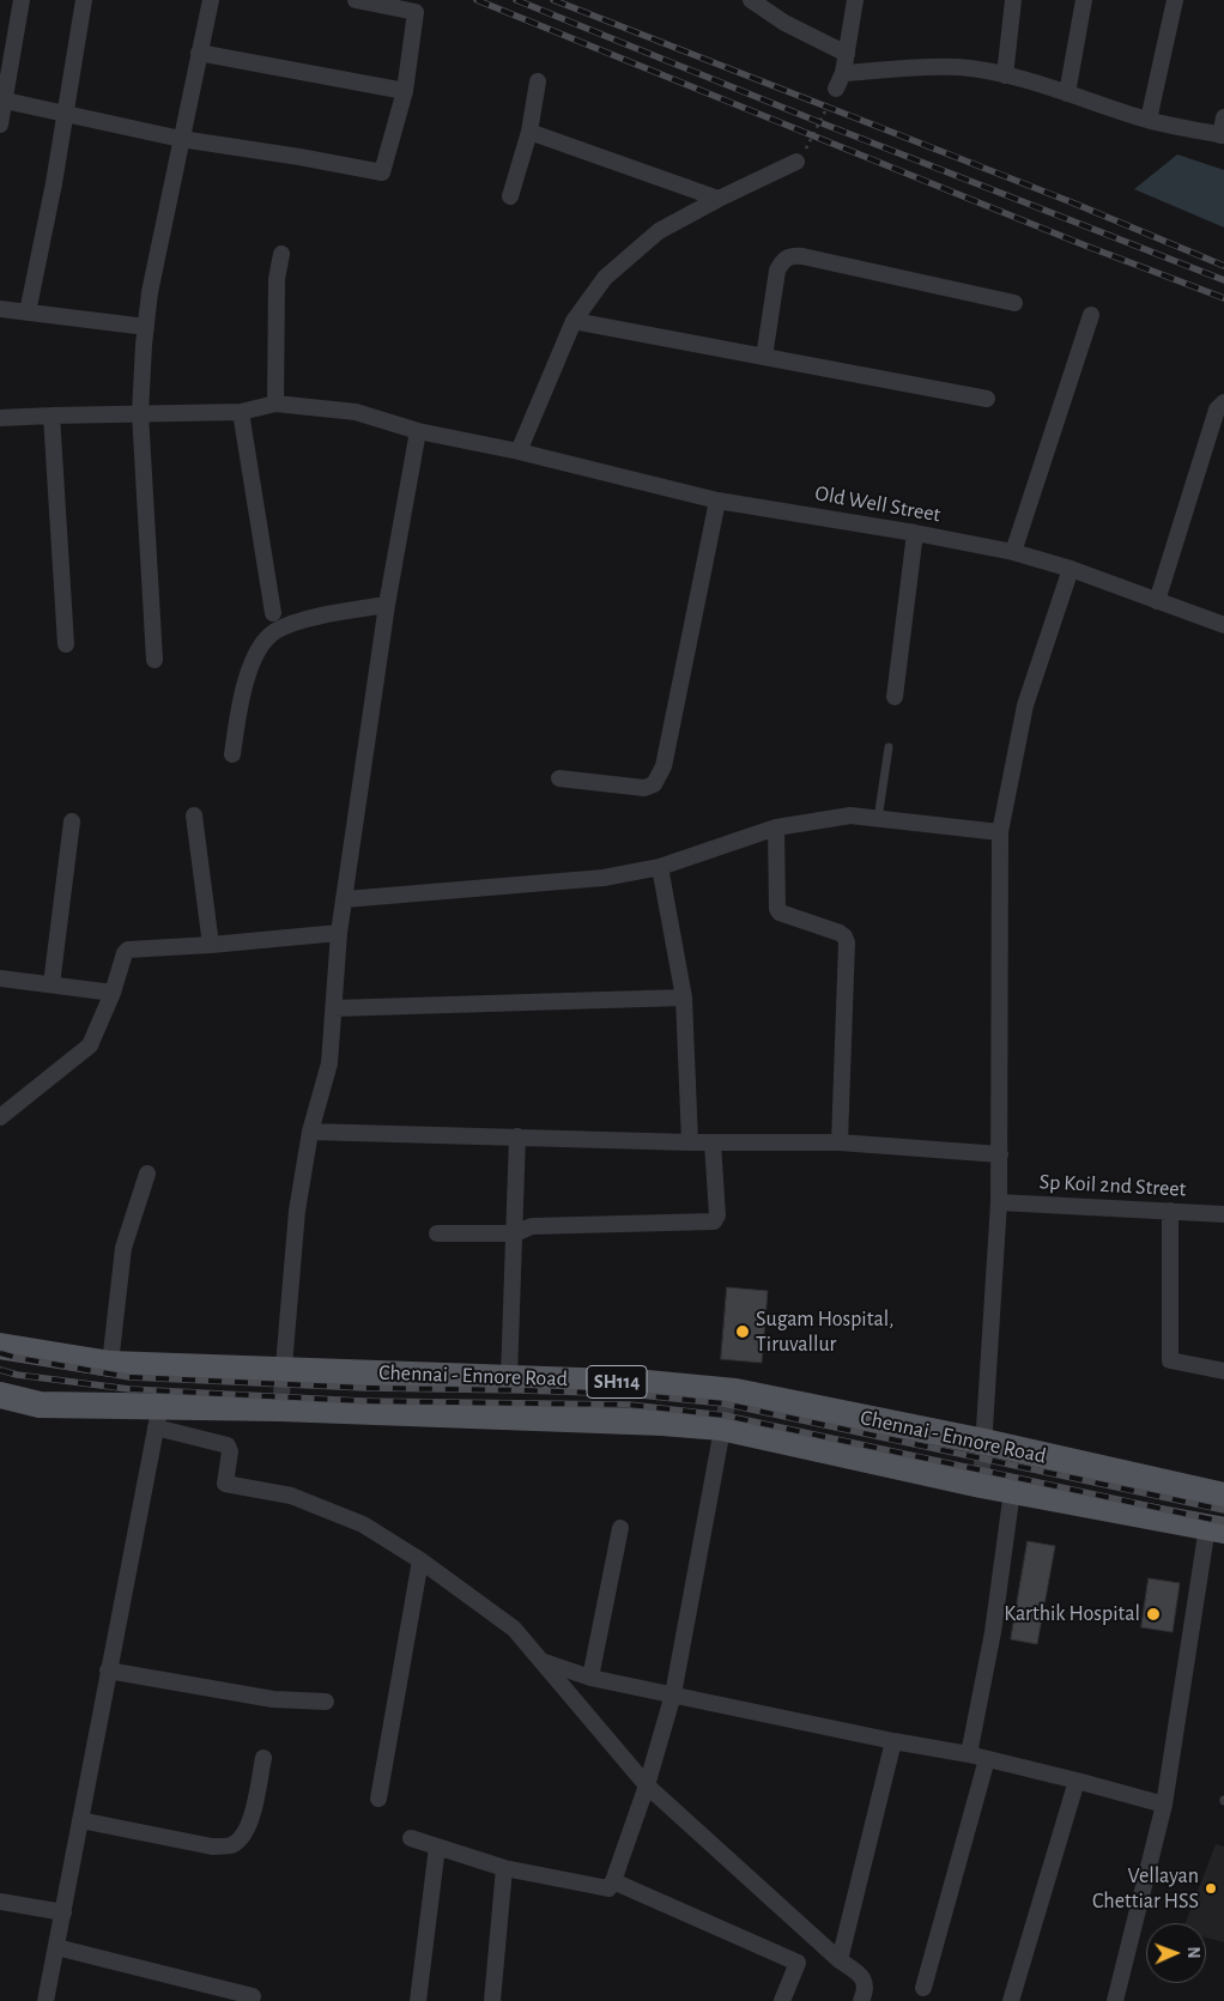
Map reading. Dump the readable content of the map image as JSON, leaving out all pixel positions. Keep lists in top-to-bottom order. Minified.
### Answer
{"streets":{"main road":["Chennai - Ennore Road","SH114"],"street":["Old Well Street","Sp Koil 2nd Street"]},"places":["Sugam Hospital, Tiruvallur","Karthik Hospital","Vellayan Chettiar HSS"],"north":"right"}
